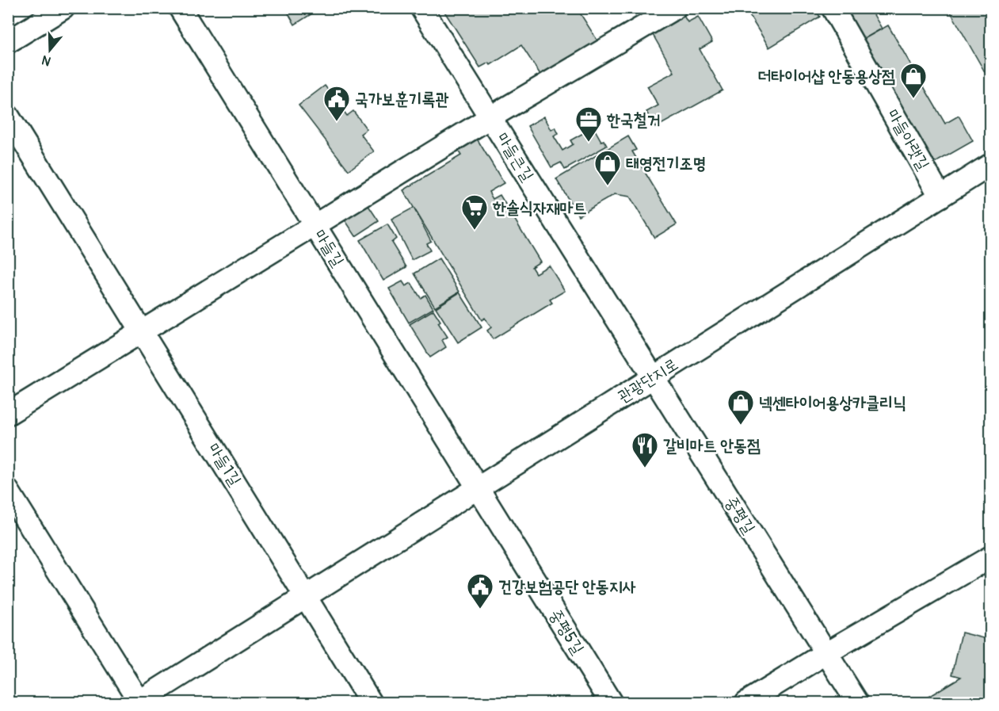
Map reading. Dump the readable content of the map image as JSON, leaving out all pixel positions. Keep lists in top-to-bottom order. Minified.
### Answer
{"streets":{"street":["마들아랫길","마들큰길","마들길","관광단지로","마들1길","중평길","중평5길"]},"crossings":[["마들아랫길","관광단지로"],["마들큰길","관광단지로"],["마들큰길","중평길"],["마들길","관광단지로"],["마들길","중평5길"],["관광단지로","마들1길"],["관광단지로","중평길"],["관광단지로","중평5길"]],"places":{"shop":["더타이어샵 안동용상점","태영전기조명","넥센타이어용상카클리닉"],"public building":["국가보훈기록관","건강보험공단 안동지사"],"office":["한국철거"],"supermarket":["한솔식자재마트"],"restaurant":["갈비마트 안동점"]},"north":"bottom"}
